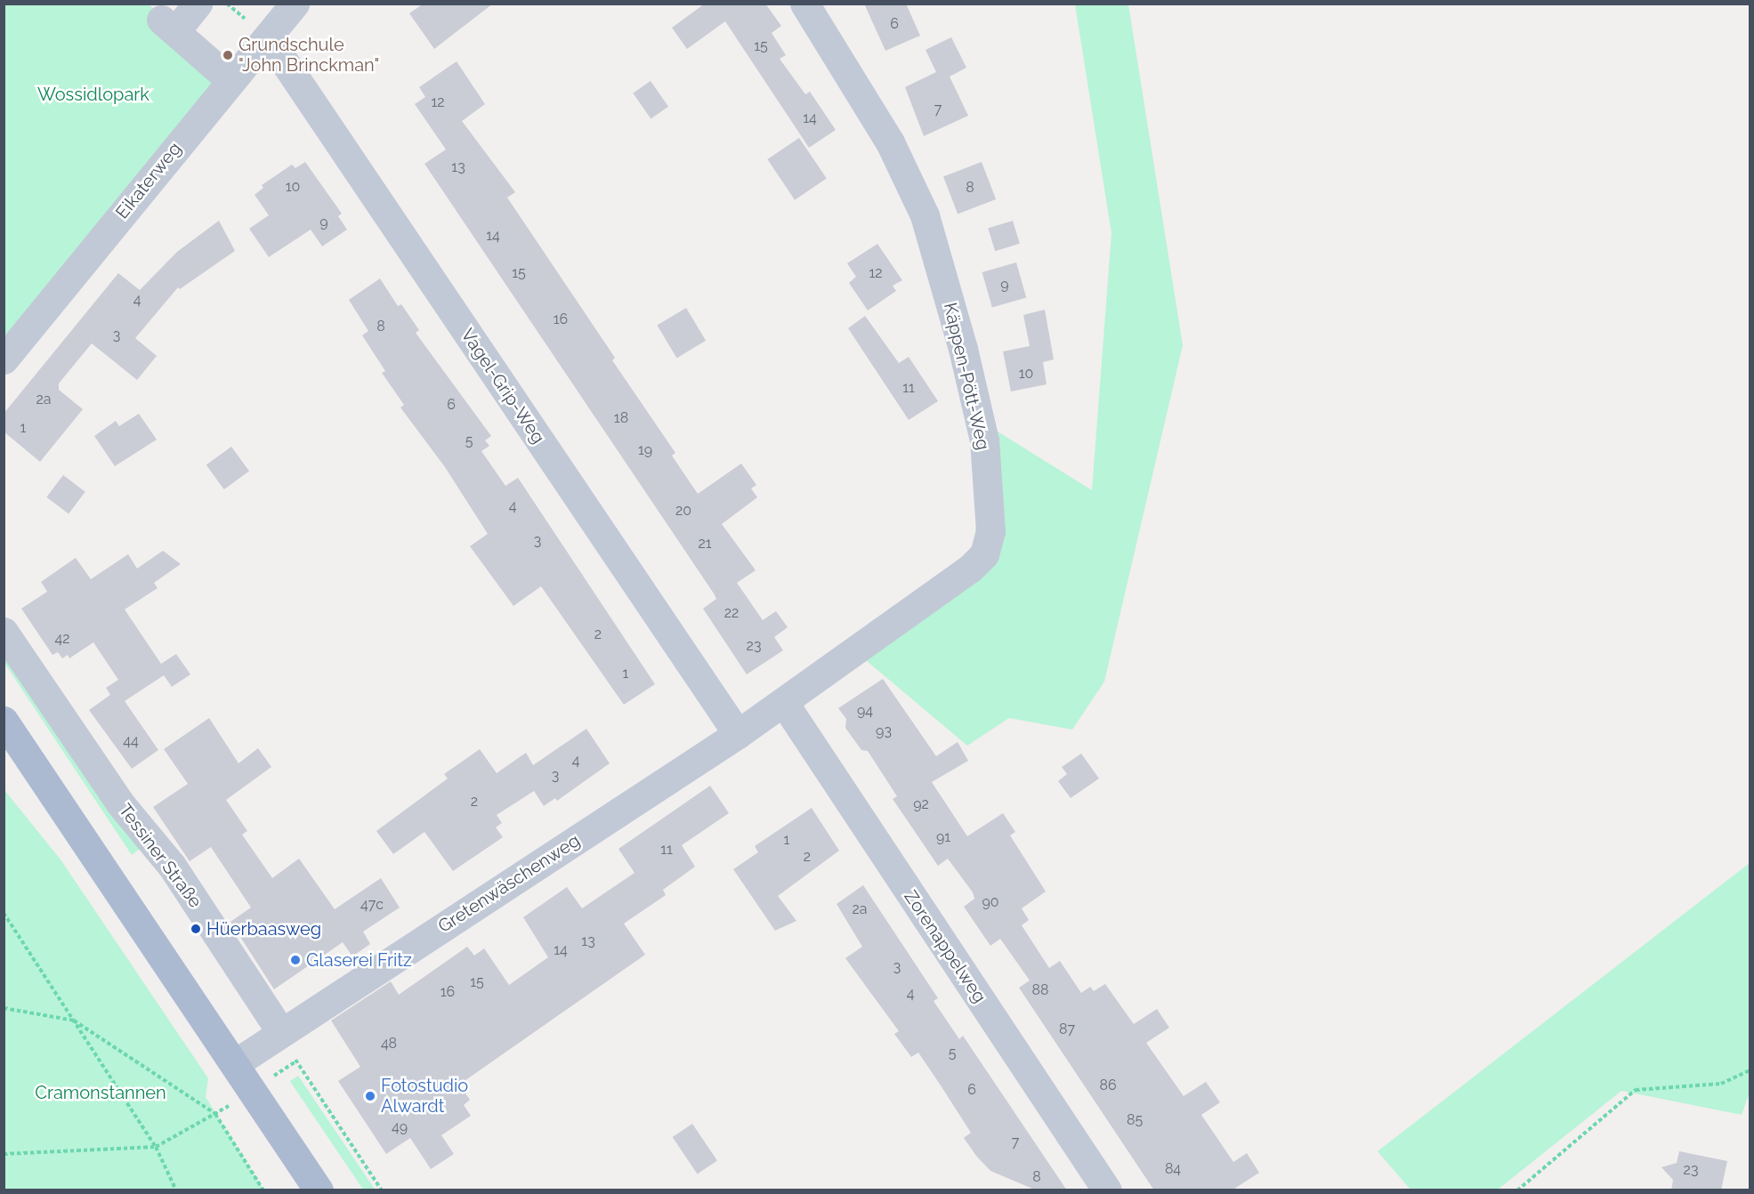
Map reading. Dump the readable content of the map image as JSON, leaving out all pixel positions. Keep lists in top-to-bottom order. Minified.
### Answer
{"streets":{"street":["Eikaterweg","Käppen-Pött-Weg","Vagel-Grip-Weg","Tessiner Straße","Gretenwäschenweg","Zorenappelweg"]},"crossings":[["Eikaterweg","Vagel-Grip-Weg"],["Käppen-Pött-Weg","Gretenwäschenweg"],["Käppen-Pött-Weg","Zorenappelweg"],["Vagel-Grip-Weg","Gretenwäschenweg"],["Tessiner Straße","Gretenwäschenweg"],["Gretenwäschenweg","Zorenappelweg"]],"parks":["Wossidlopark","Cramonstannen"],"places":["Grundschule \"John Brinckman\"","Hüerbaasweg","Glaserei Fritz","Fotostudio Alwardt"],"house_numbers":["6","15","12","7","14","13","10","8","9","14","15","12","9","4","16","8","3","10","11","2a","6","18","1","5","19","4","20","3","21","22","2","42","23","1","94","93","44","4","3","2","92","91","1","11","2","90","47c","2a","13","14","3","15","88","16","4","87","48","5","86","6","85","49","7","84","23","8"]}
